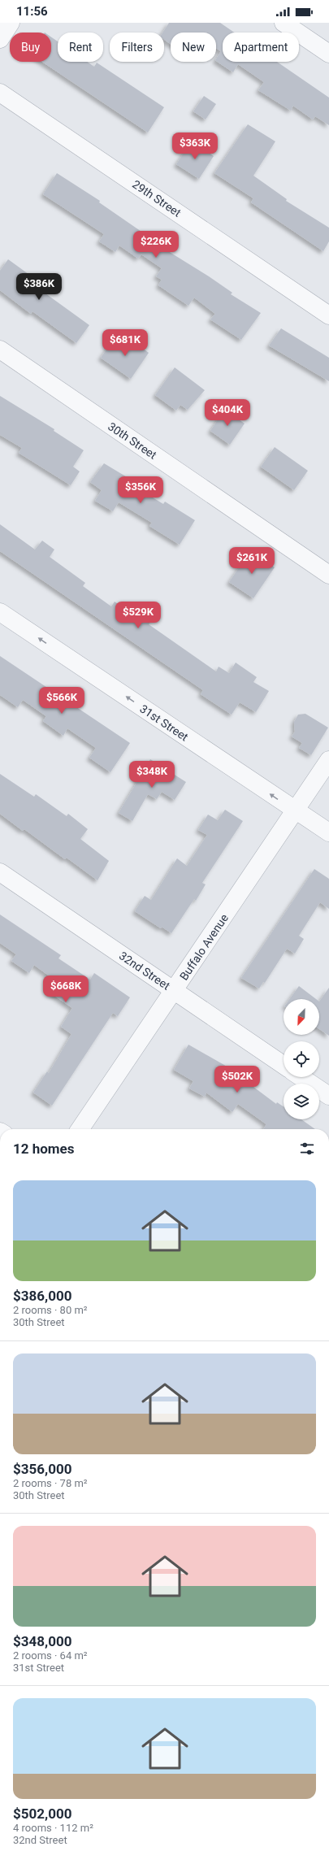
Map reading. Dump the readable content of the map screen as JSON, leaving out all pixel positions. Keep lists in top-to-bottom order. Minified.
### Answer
{"streets":{"street":["29th Street","30th Street","31st Street","Buffalo Avenue","32nd Street"]},"crossings":[["31st Street","Buffalo Avenue"],["Buffalo Avenue","32nd Street"]],"one_way":["31st Street"],"north":"bottom left","page":{"status":"11:56","chip":["Buy","Rent","Filters","New","Apartment"],"price":["$363K","$226K","$386K","$681K","$404K","$356K","$261K","$529K","$566K","$348K","$668K","$502K"],"heading":"12 homes","list":[{"name":"$386,000","note":"2 rooms · 80 m² · 30th Street"},{"name":"$356,000","note":"2 rooms · 78 m² · 30th Street"},{"name":"$348,000","note":"2 rooms · 64 m² · 31st Street"},{"name":"$502,000","note":"4 rooms · 112 m² · 32nd Street"}]}}
